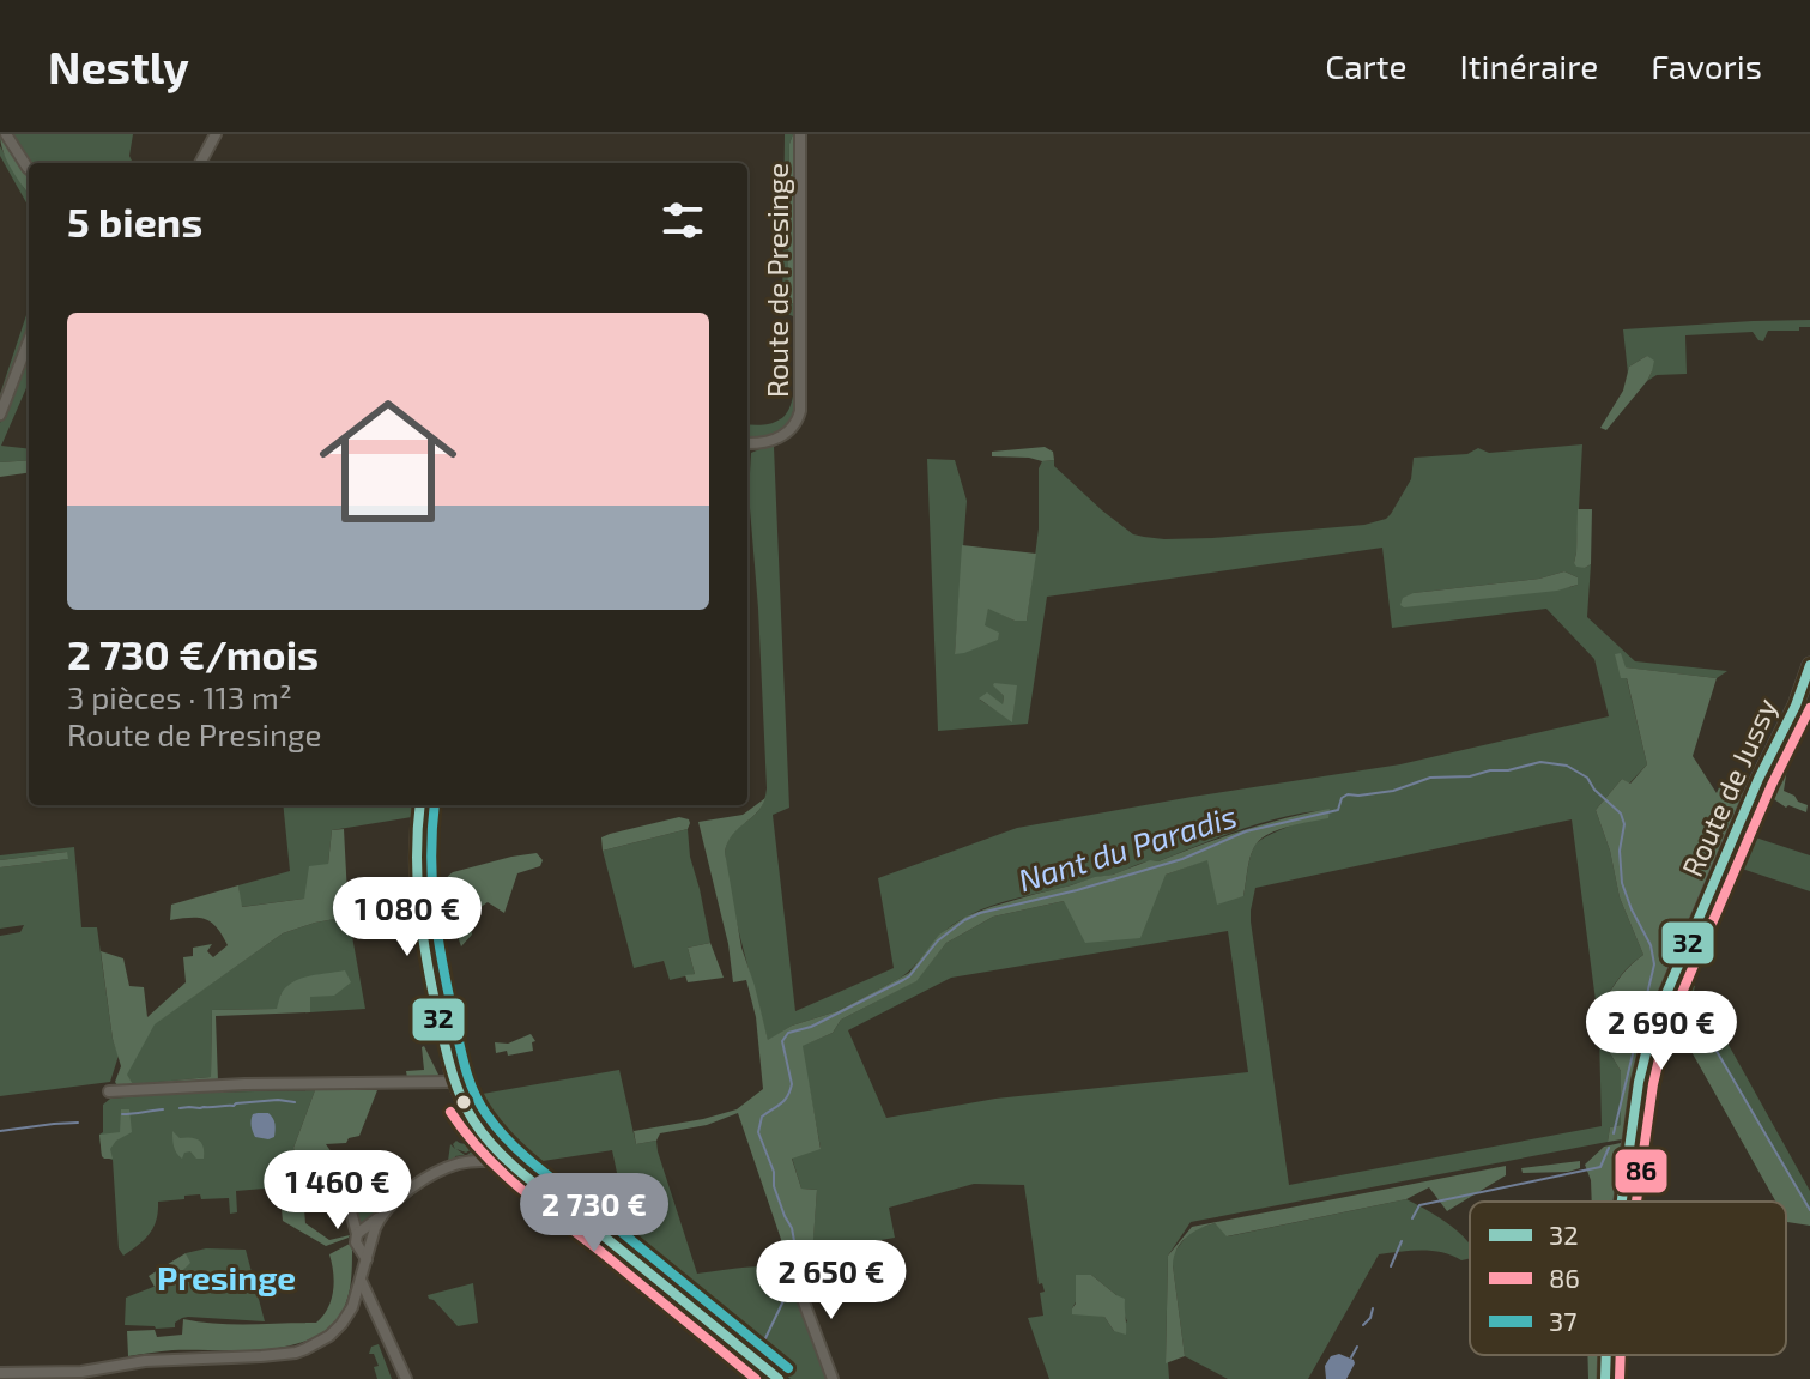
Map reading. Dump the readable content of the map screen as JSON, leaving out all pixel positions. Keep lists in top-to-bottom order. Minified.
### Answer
{"streets":{"main road":["Route de Jussy"],"street":["Route de Presinge"]},"districts":["Presinge"],"water":["Nant du Paradis"],"lines":["transit line 32","transit line 86","transit line 37"],"legend":["32","86","37"],"page":{"header":"Nestly","nav":["Carte","Itinéraire","Favoris"],"heading":"5 biens","list":[{"name":"2 730 €/mois","note":"3 pièces · 113 m² · Route de Presinge"}],"price":["1 080 €","2 690 €","1 460 €","2 730 €","2 650 €"]}}
